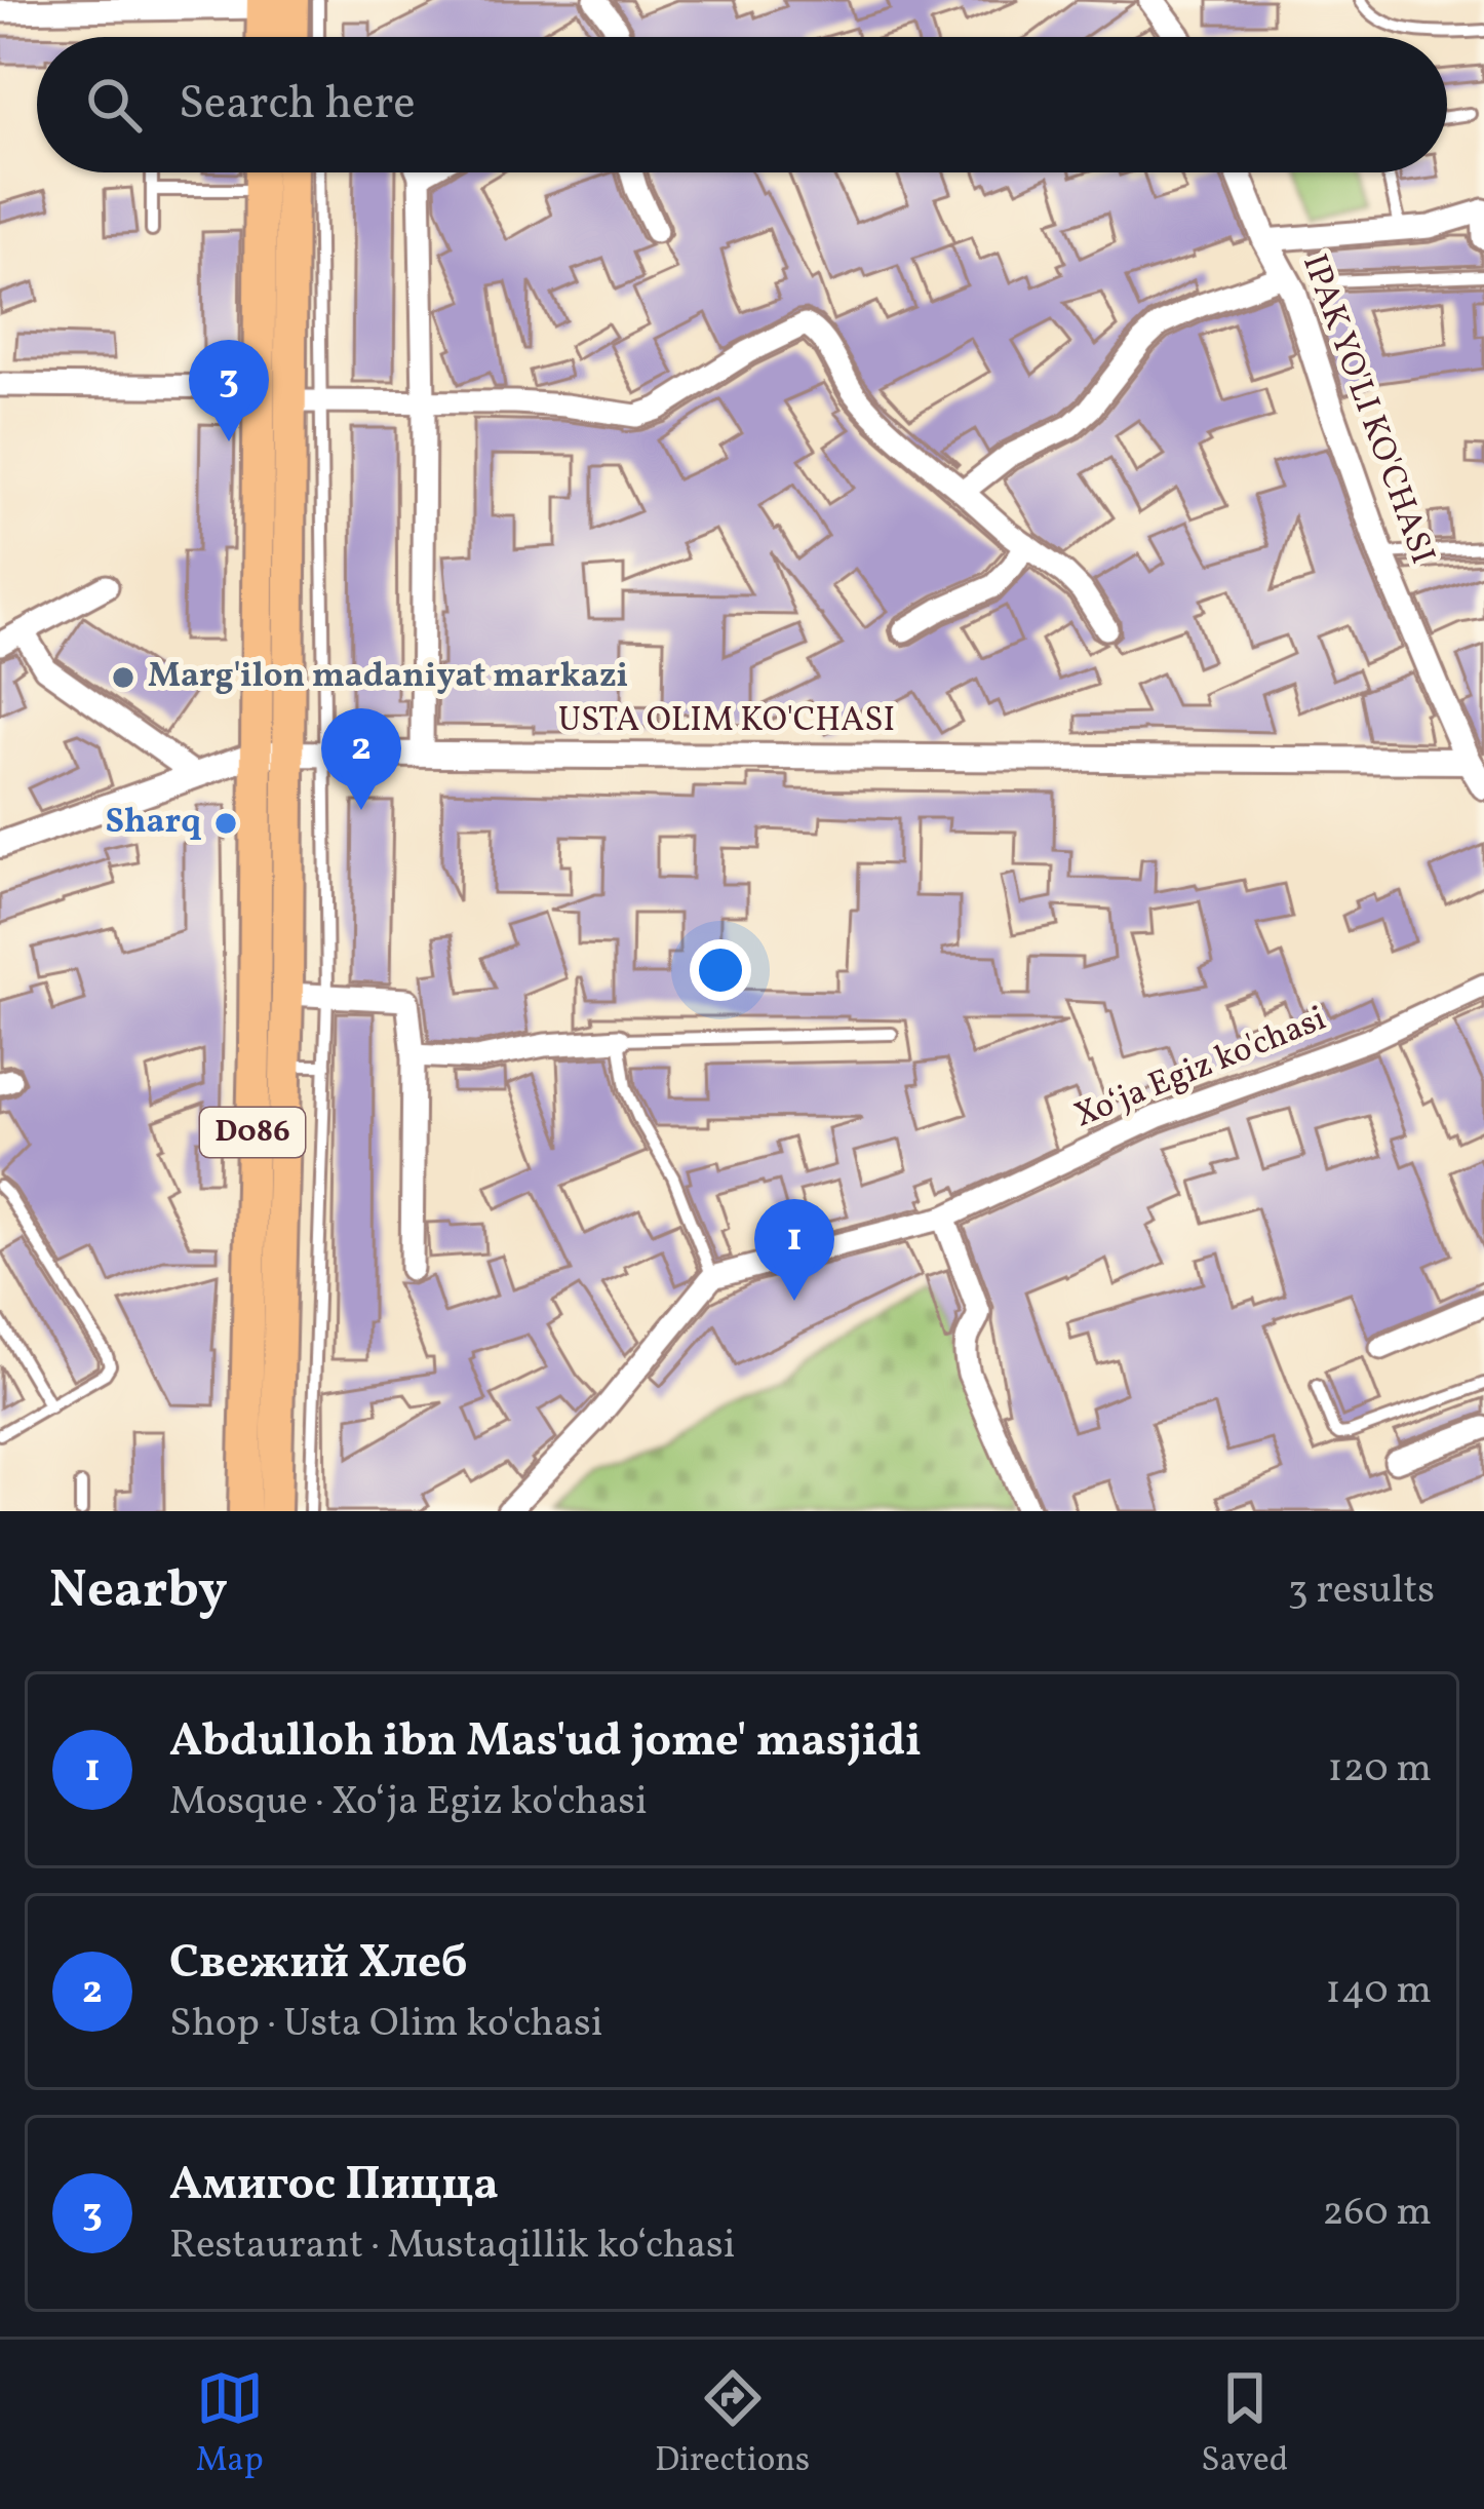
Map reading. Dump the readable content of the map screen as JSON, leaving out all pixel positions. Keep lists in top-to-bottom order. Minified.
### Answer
{"streets":{"main road":["D086"],"street":["IPAK YO'LI KO'CHASI","USTA OLIM KO'CHASI","Xoʻja Egiz ko'chasi"]},"crossings":[["IPAK YO'LI KO'CHASI","USTA OLIM KO'CHASI"],["USTA OLIM KO'CHASI","D086"]],"places":["Marg'ilon madaniyat markazi","Sharq"],"page":{"search":"Search here","pins":["3","2","1"],"heading":["Nearby","3 results"],"list":[{"mark":"1","name":"Abdulloh ibn Mas'ud jome' masjidi","note":"Mosque · Xoʻja Egiz ko'chasi","value":"120 m"},{"mark":"2","name":"Свежий Хлеб","note":"Shop · Usta Olim ko'chasi","value":"140 m"},{"mark":"3","name":"Амигос Пицца","note":"Restaurant · Mustaqillik koʻchasi","value":"260 m"}],"nav":["Map","Directions","Saved"]}}
